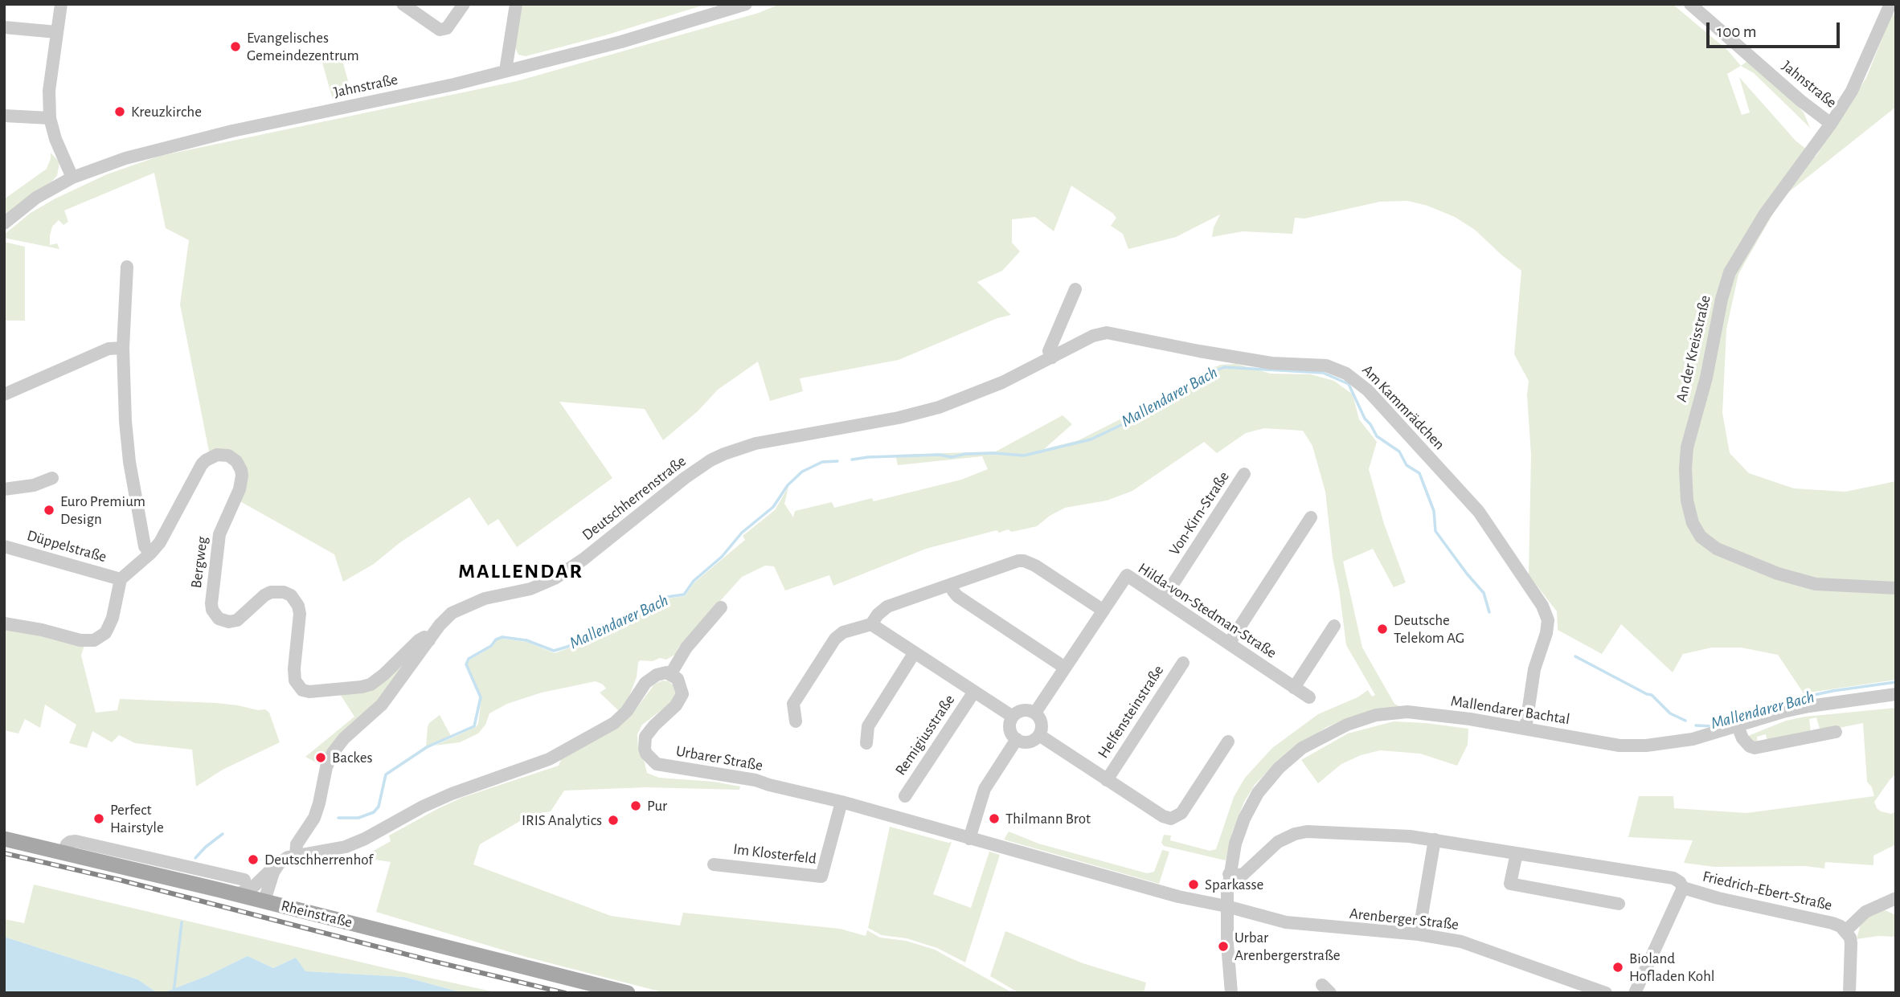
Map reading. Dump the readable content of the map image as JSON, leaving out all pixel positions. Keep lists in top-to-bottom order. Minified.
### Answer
{"streets":{"main road":["Rheinstraße"],"street":["Jahnstraße","An der Kreisstraße","Am Kammrädchen","Deutschherrenstraße","Von-Kirn-Straße","Düppelstraße","Bergweg","Hilda-von-Stedman-Straße","Mallendarer Bachtal","Helfensteinstraße","Remigiusstraße","Urbarer Straße","Im Klosterfeld","Friedrich-Ebert-Straße","Arenberger Straße"]},"crossings":[["Jahnstraße","An der Kreisstraße"],["Am Kammrädchen","Deutschherrenstraße"],["Am Kammrädchen","Mallendarer Bachtal"],["Deutschherrenstraße","Bergweg"],["Von-Kirn-Straße","Hilda-von-Stedman-Straße"],["Düppelstraße","Bergweg"],["Hilda-von-Stedman-Straße","Helfensteinstraße"],["Hilda-von-Stedman-Straße","Remigiusstraße"],["Mallendarer Bachtal","Urbarer Straße"],["Mallendarer Bachtal","Friedrich-Ebert-Straße"],["Mallendarer Bachtal","Arenberger Straße"],["Helfensteinstraße","Remigiusstraße"],["Urbarer Straße","Im Klosterfeld"],["Urbarer Straße","Arenberger Straße"]],"districts":["MALLENDAR"],"water":["Mallendarer Bach"],"places":["Evangelisches Gemeindezentrum","Kreuzkirche","Euro Premium Design","Deutsche Telekom AG","Backes","Pur","Perfect Hairstyle","Thilmann Brot","IRIS Analytics","Deutschherrenhof","Sparkasse","Urbar Arenbergerstraße","Bioland Hofladen Kohl"],"scale_bar":"100 m"}
